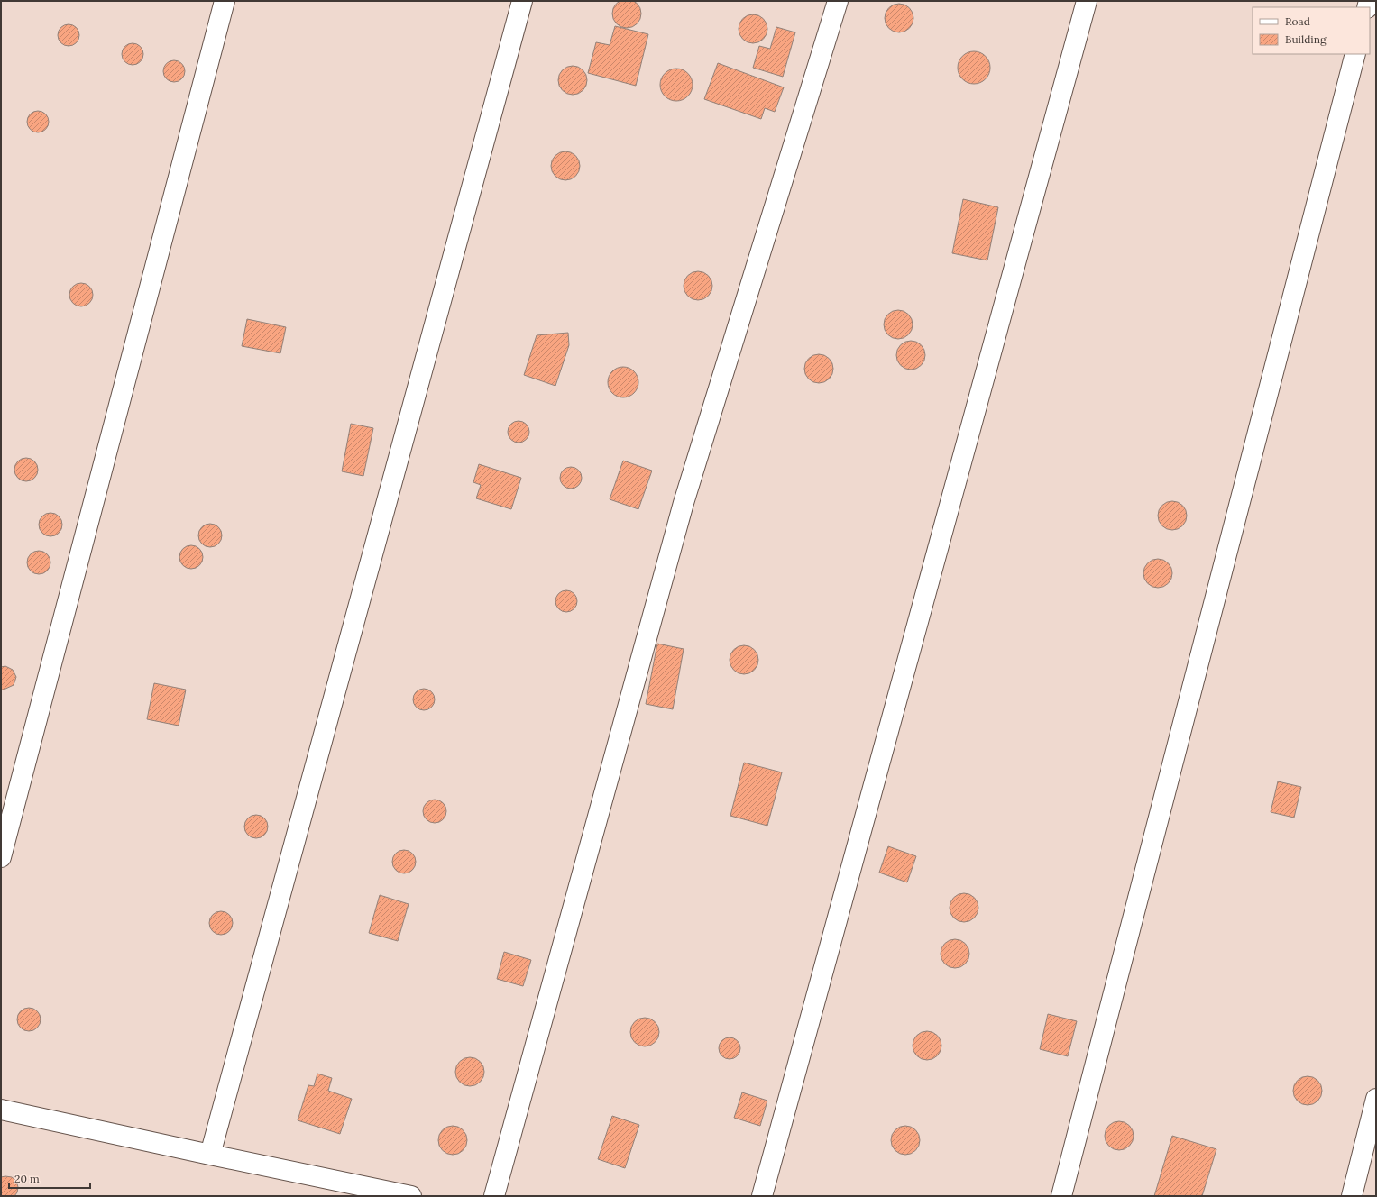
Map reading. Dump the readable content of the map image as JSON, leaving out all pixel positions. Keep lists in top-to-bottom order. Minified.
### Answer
{"legend":["Road","Building"],"scale_bar":"20 m"}
